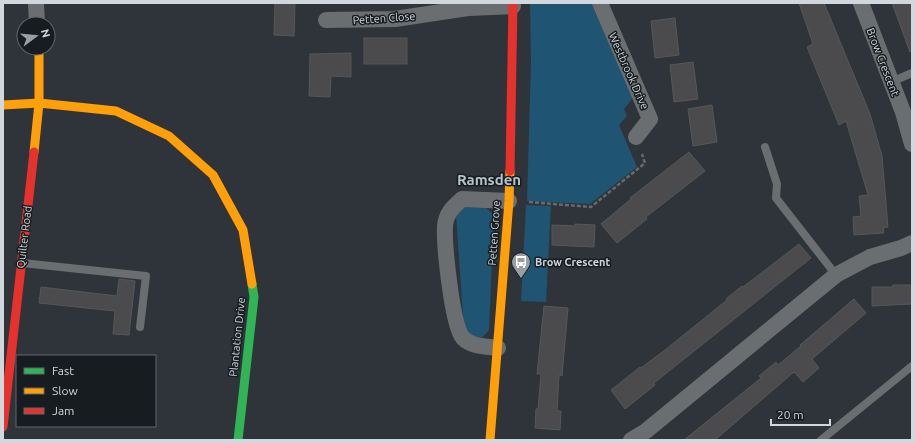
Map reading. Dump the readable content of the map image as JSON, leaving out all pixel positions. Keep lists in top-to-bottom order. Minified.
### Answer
{"streets":{"street":["Petten Close","Brow Crescent","Westbrook Drive","Petten Grove","Quilter Road","Plantation Drive"]},"crossings":[["Petten Close","Petten Grove"],["Quilter Road","Plantation Drive"]],"districts":["Ramsden"],"places":{"bus stop":["Brow Crescent"]},"legend":["Fast","Slow","Jam"],"scale_bar":"20 m","north":"right"}
